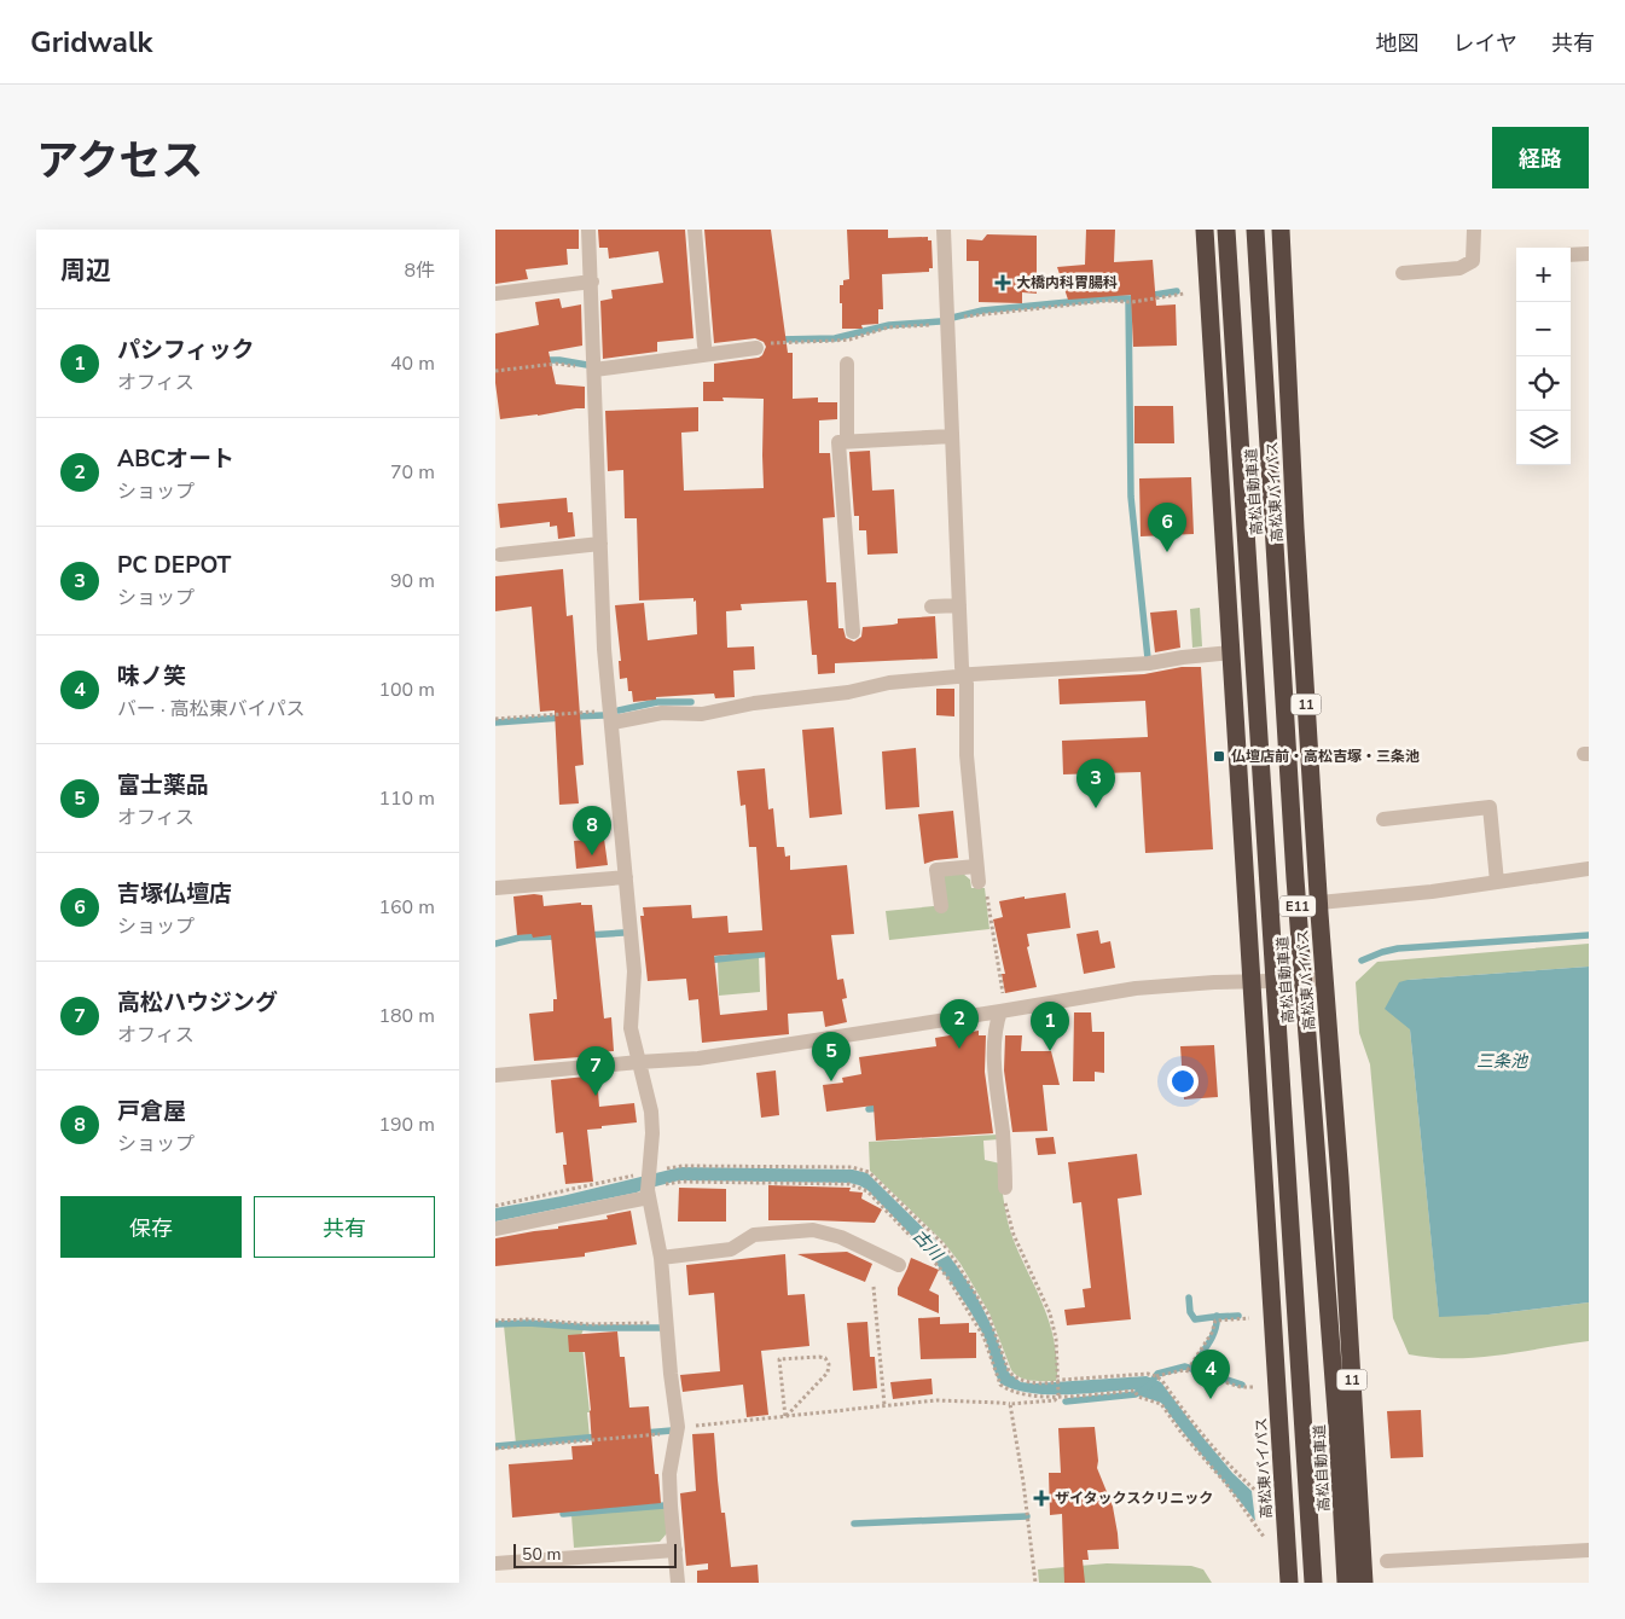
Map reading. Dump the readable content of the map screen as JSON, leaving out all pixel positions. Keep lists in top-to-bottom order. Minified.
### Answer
{"streets":{"highway":["高松自動車道","高松東バイパス","11","E11"]},"water":["三条池","古川"],"places":{"health":["大橋内科胃腸科","ザイタックスクリニック"],"transit":["仏壇店前・高松吉塚・三条池"]},"scale_bar":"50 m","page":{"header":"Gridwalk","nav":["地図","レイヤ","共有"],"title":"アクセス","buttons":["経路",["保存","共有"]],"heading":["周辺","8件"],"map_buttons":["+","−"],"list":[{"mark":"1","name":"パシフィック","note":"オフィス","value":"40 m"},{"mark":"2","name":"ABCオート","note":"ショップ","value":"70 m"},{"mark":"3","name":"PC DEPOT","note":"ショップ","value":"90 m"},{"mark":"4","name":"味ノ笑","note":"バー · 高松東バイパス","value":"100 m"},{"mark":"5","name":"富士薬品","note":"オフィス","value":"110 m"},{"mark":"6","name":"吉塚仏壇店","note":"ショップ","value":"160 m"},{"mark":"7","name":"高松ハウジング","note":"オフィス","value":"180 m"},{"mark":"8","name":"戸倉屋","note":"ショップ","value":"190 m"}],"pins":["6","3","8","2","1","5","7","4"],"scale":"50 m"}}
